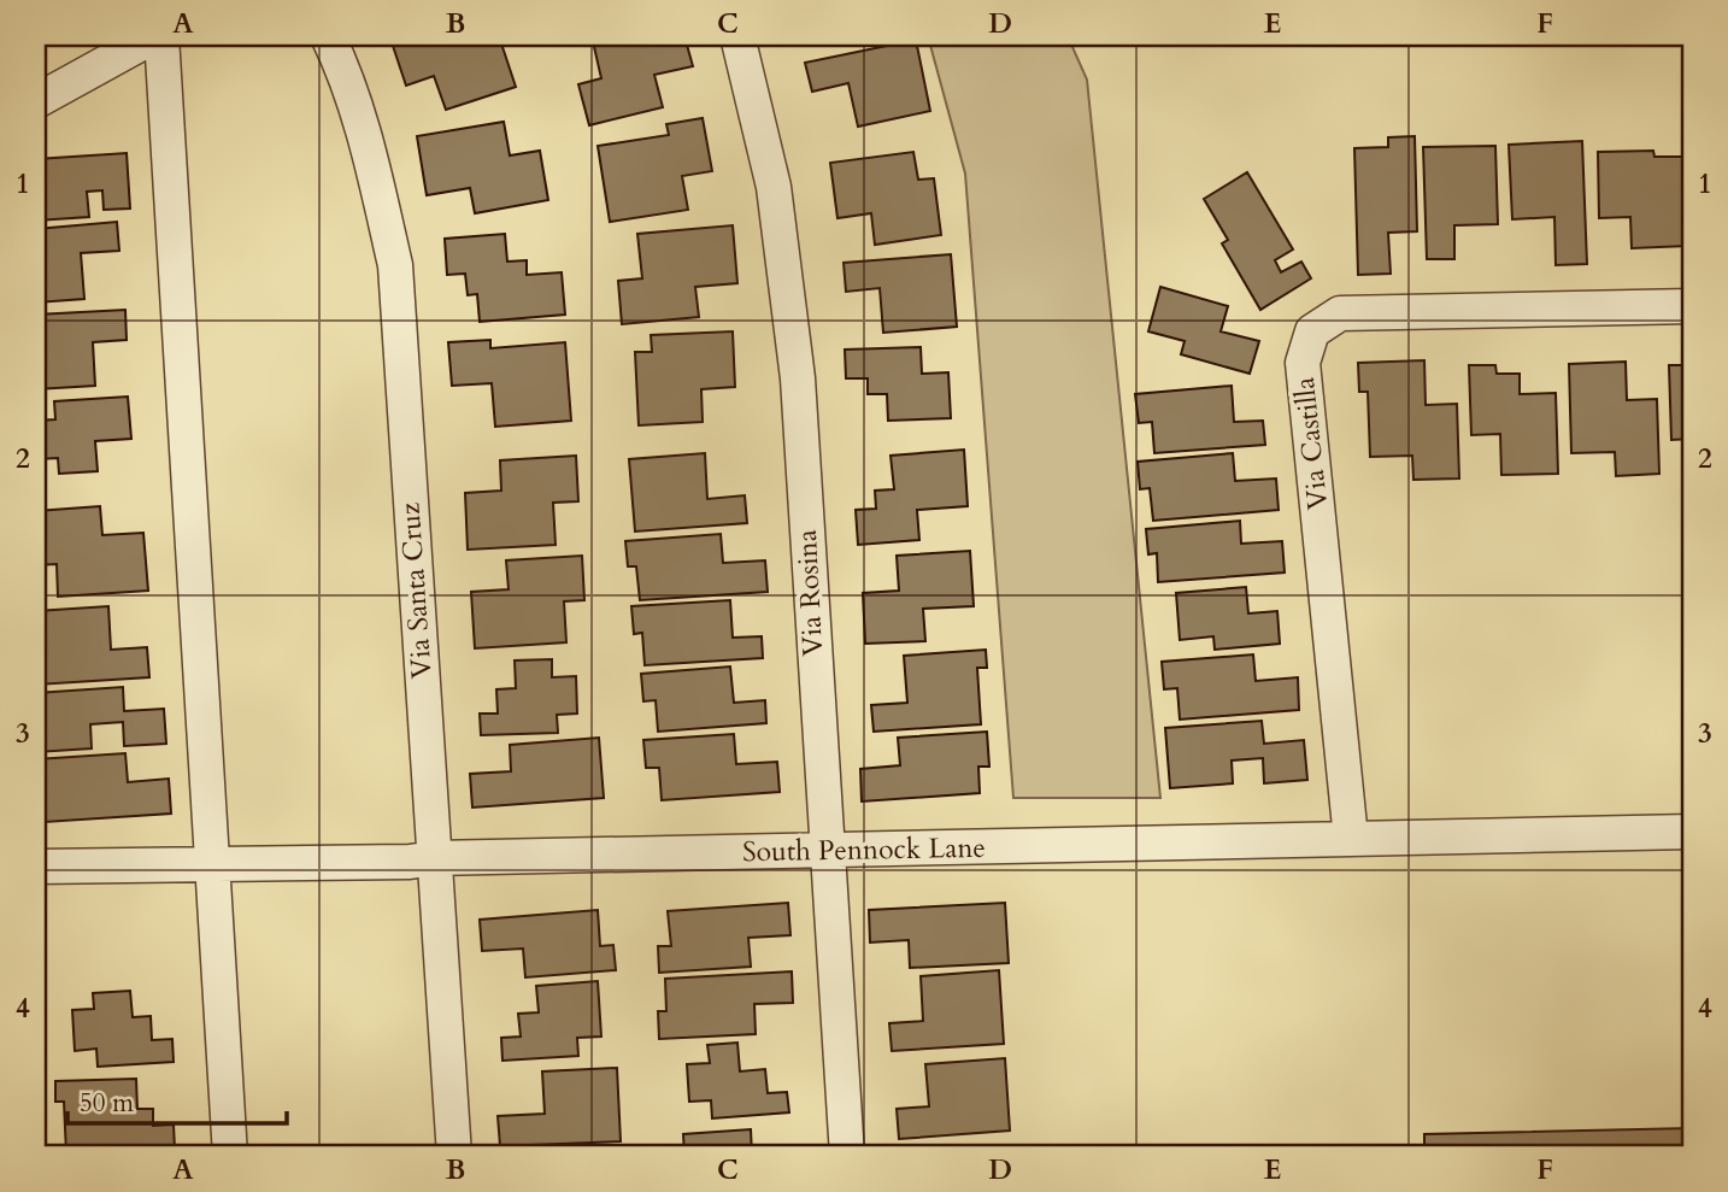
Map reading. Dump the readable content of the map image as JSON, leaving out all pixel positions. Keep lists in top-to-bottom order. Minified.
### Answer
{"streets":{"street":["Via Castilla","Via Santa Cruz","Via Rosina","South Pennock Lane"]},"crossings":[["Via Castilla","South Pennock Lane"],["Via Santa Cruz","South Pennock Lane"],["Via Rosina","South Pennock Lane"]],"scale_bar":"50 m","grid":{"columns":["A","B","C","D","E","F"],"rows":["1","2","3","4"]}}
